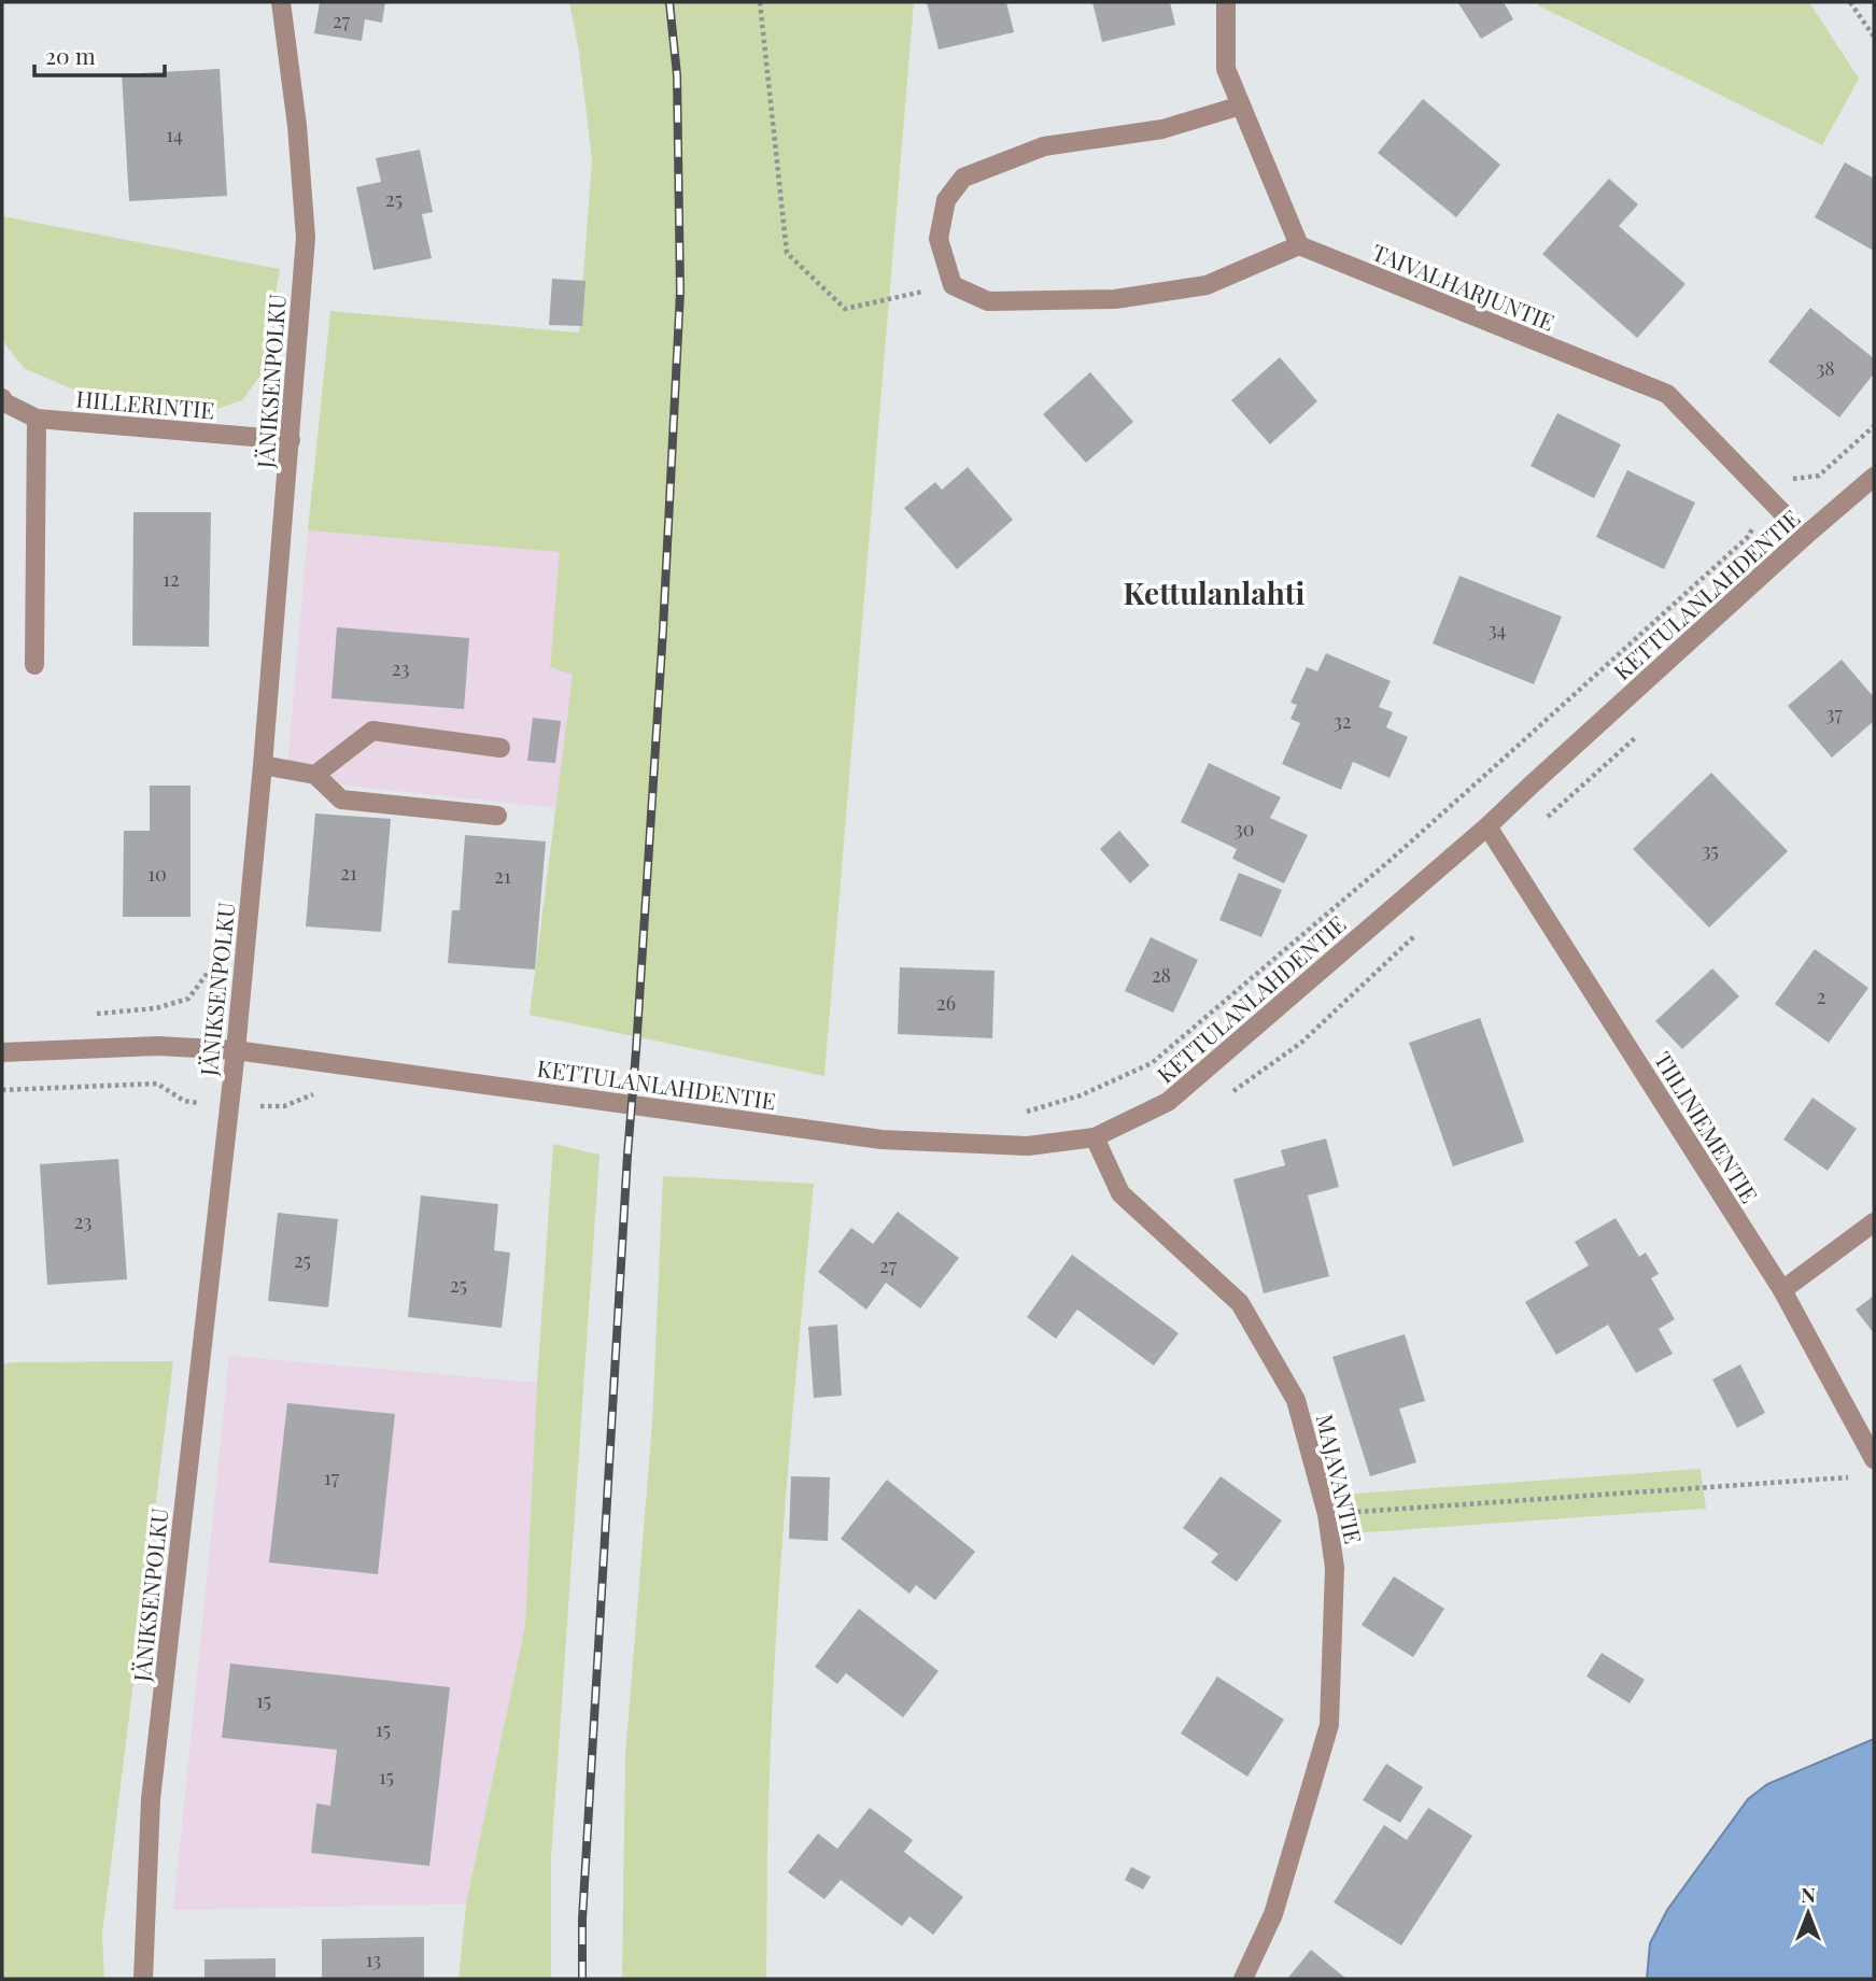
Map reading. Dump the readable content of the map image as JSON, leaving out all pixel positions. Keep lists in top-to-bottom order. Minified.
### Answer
{"streets":{"street":["TAIVALHARJUNTIE","JÄNIKSENPOLKU","HILLERINTIE","KETTULANLAHDENTIE","TIILINIEMENTIE","MAJAVANTIE"]},"crossings":[["TAIVALHARJUNTIE","KETTULANLAHDENTIE"],["JÄNIKSENPOLKU","HILLERINTIE"],["JÄNIKSENPOLKU","KETTULANLAHDENTIE"],["KETTULANLAHDENTIE","TIILINIEMENTIE"],["KETTULANLAHDENTIE","MAJAVANTIE"]],"districts":["Kettulanlahti"],"house_numbers":["27","14","25","38","12","34","23","37","32","30","35","21","10","21","28","2","26","23","25","27","25","17","15","15","15","13"],"scale_bar":"20 m","north":"top"}
